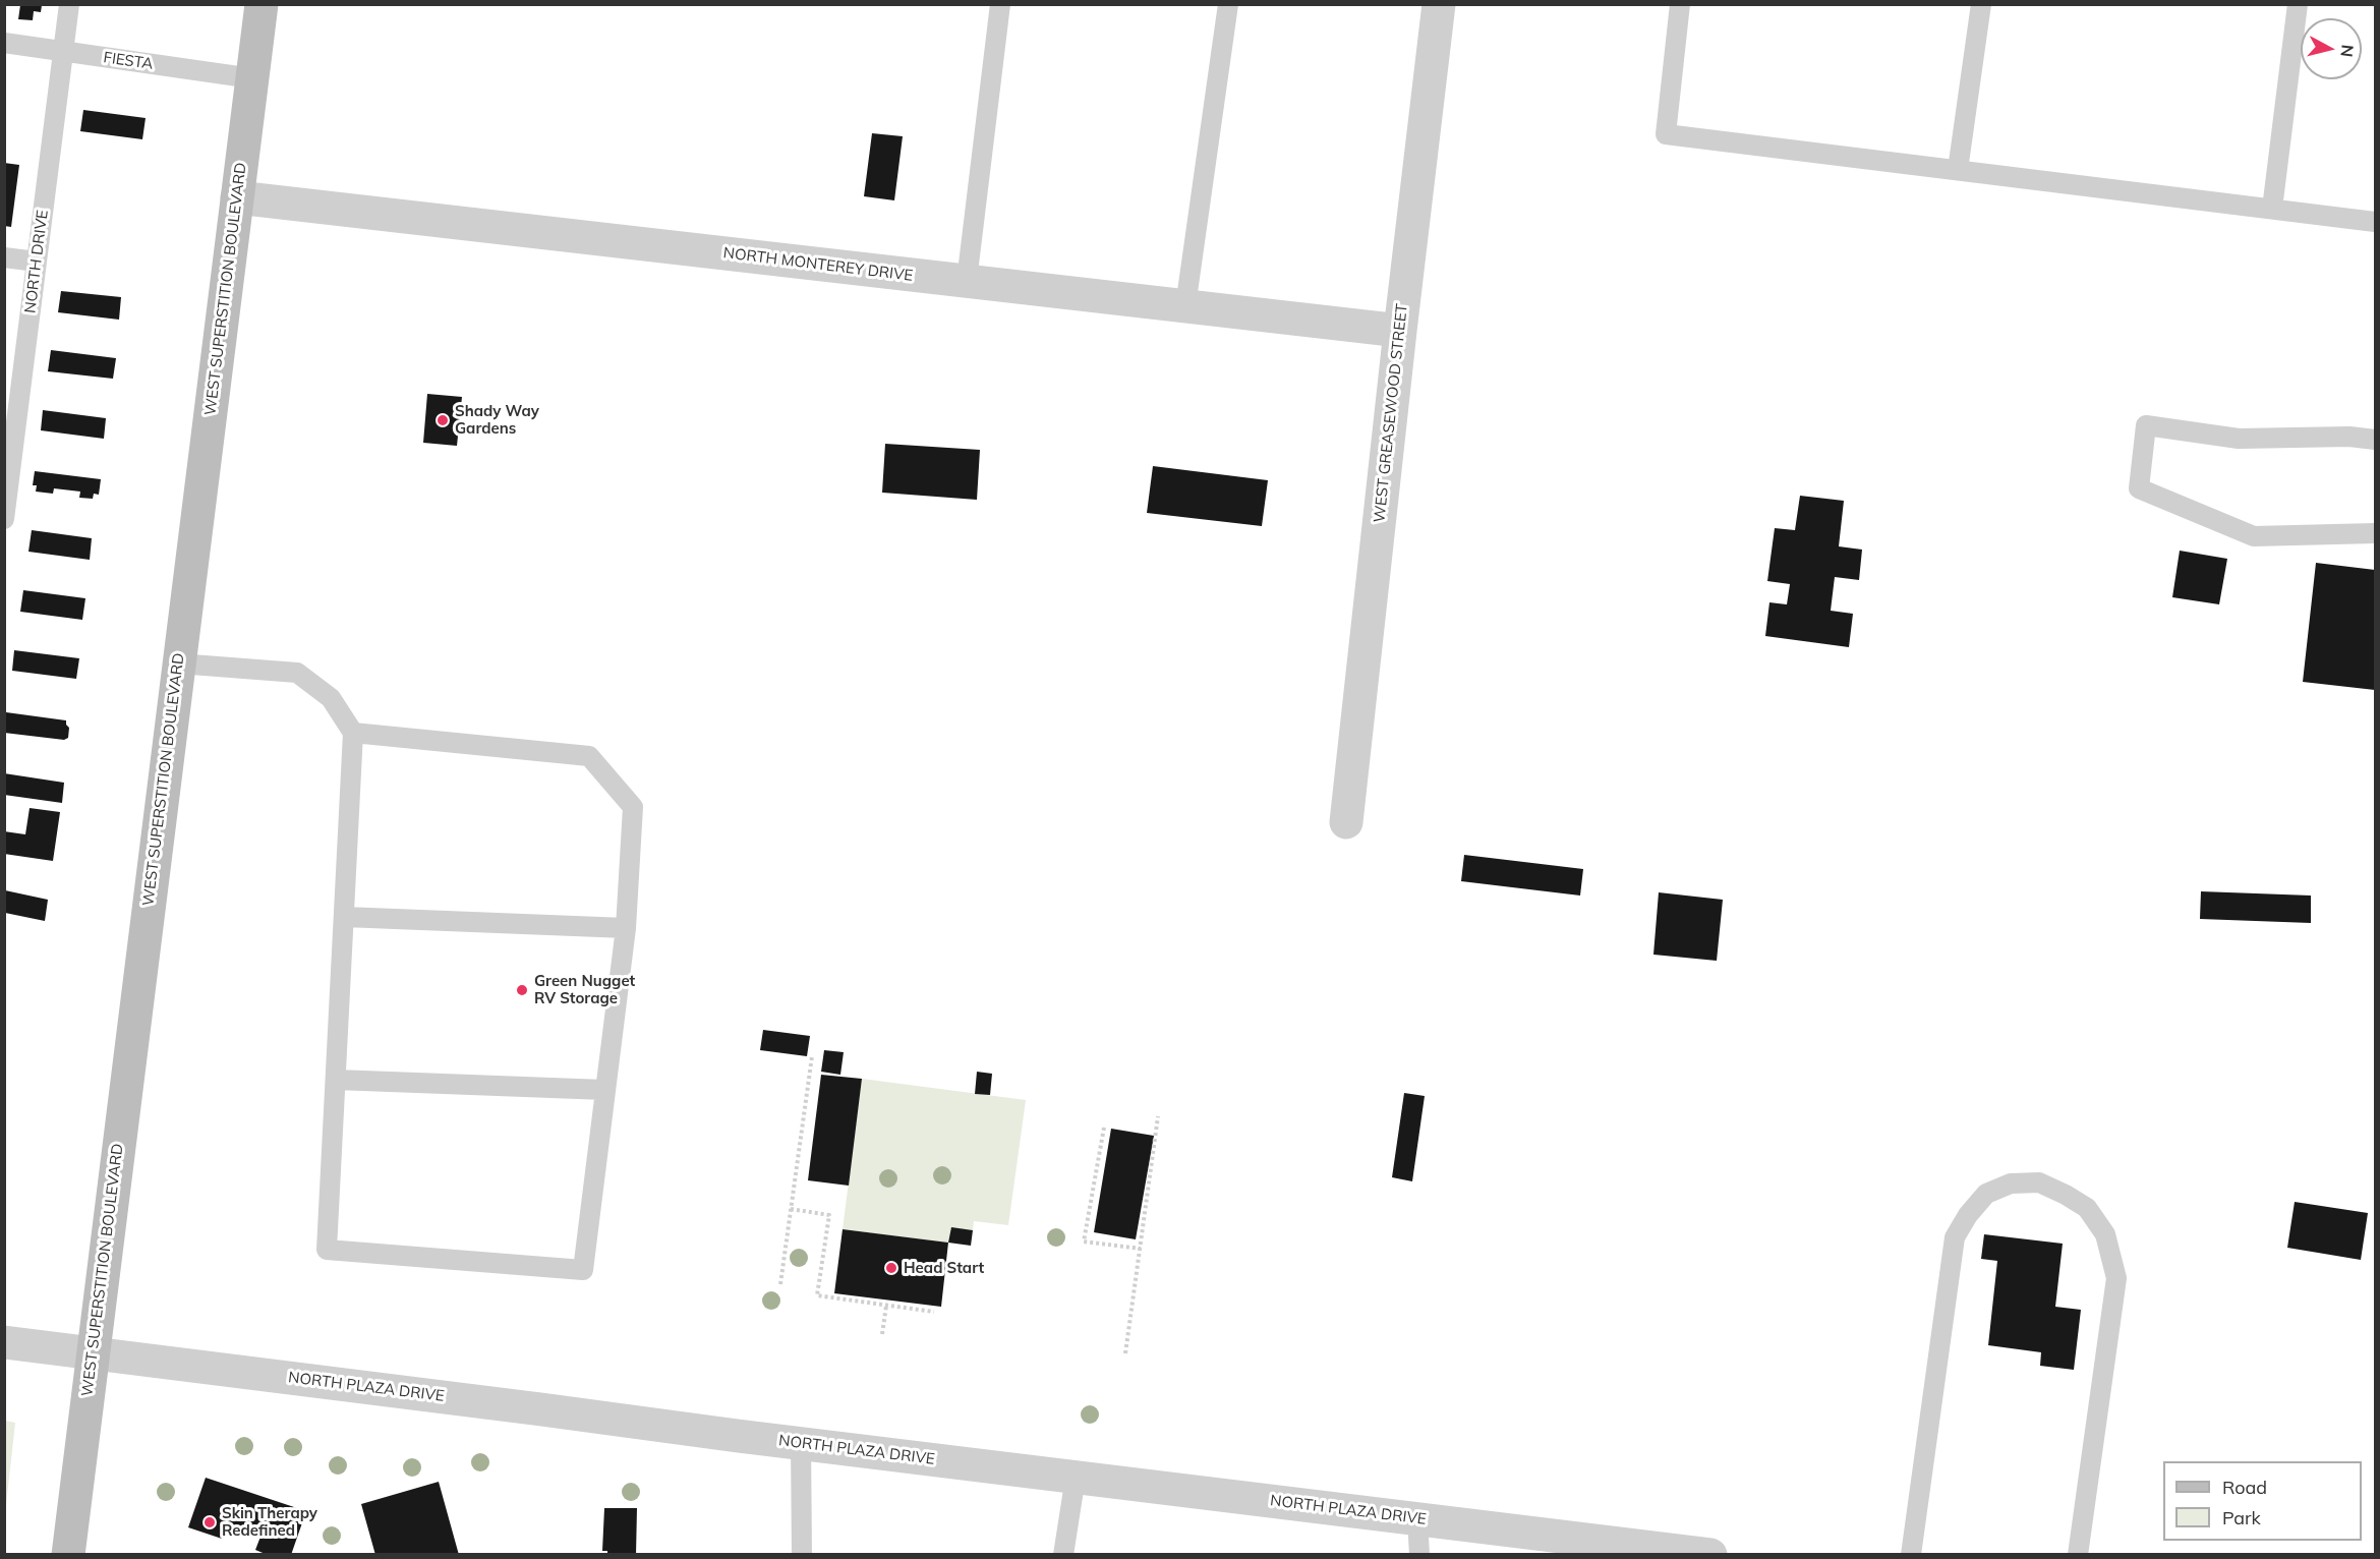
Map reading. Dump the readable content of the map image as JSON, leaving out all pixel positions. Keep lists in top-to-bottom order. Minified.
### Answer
{"streets":{"main road":["WEST SUPERSTITION BOULEVARD"],"street":["NORTH MONTEREY DRIVE","WEST GREASEWOOD STREET","NORTH PLAZA DRIVE"],"lane":["FIESTA","NORTH DRIVE"]},"crossings":[["FIESTA","NORTH DRIVE"],["FIESTA","WEST SUPERSTITION BOULEVARD"],["NORTH MONTEREY DRIVE","WEST SUPERSTITION BOULEVARD"],["NORTH MONTEREY DRIVE","WEST GREASEWOOD STREET"],["WEST SUPERSTITION BOULEVARD","NORTH PLAZA DRIVE"]],"places":["Shady Way Gardens","Green Nugget RV Storage","Head Start","Skin Therapy Redefined"],"legend":["Road","Park"],"north":"right"}
